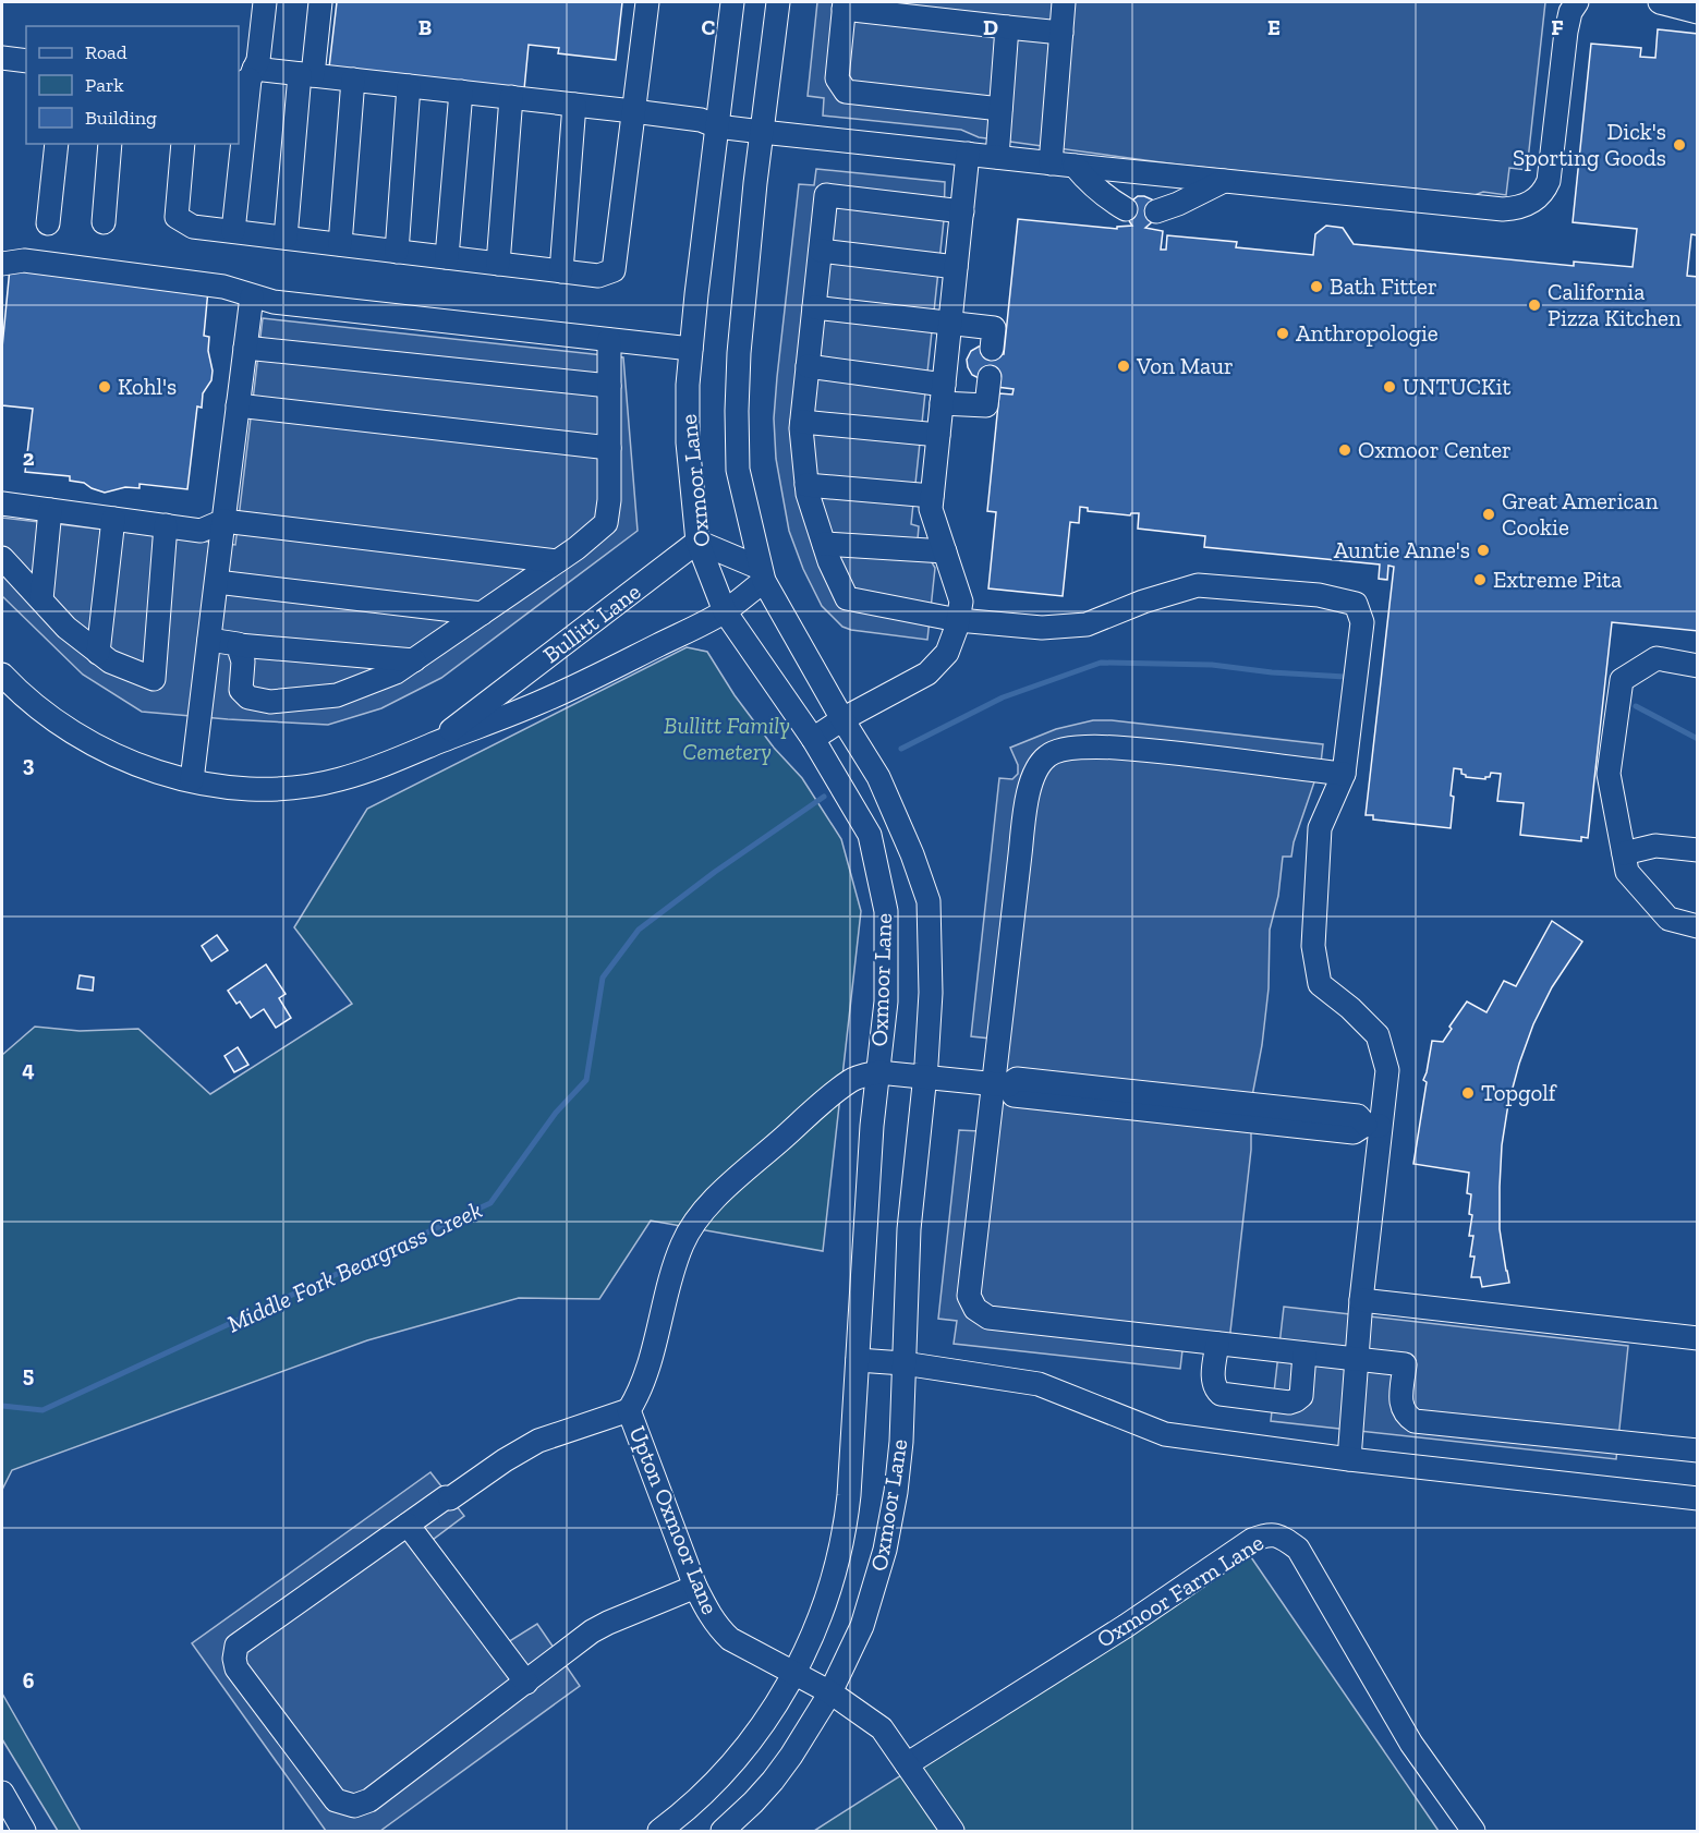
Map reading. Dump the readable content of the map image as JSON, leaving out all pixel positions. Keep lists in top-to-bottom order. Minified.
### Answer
{"streets":{"street":["Oxmoor Lane","Bullitt Lane","Upton Oxmoor Lane","Oxmoor Farm Lane"]},"crossings":[["Oxmoor Lane","Bullitt Lane"],["Oxmoor Lane","Upton Oxmoor Lane"]],"water":["Middle Fork Beargrass Creek"],"parks":["Bullitt Family Cemetery"],"places":["Dick's Sporting Goods","Bath Fitter","California Pizza Kitchen","Anthropologie","Von Maur","Kohl's","UNTUCKit","Oxmoor Center","Great American Cookie","Auntie Anne's","Extreme Pita","Topgolf"],"legend":["Road","Park","Building"],"grid":{"columns":["B","C","D","E","F"],"rows":["2","3","4","5","6"]}}
